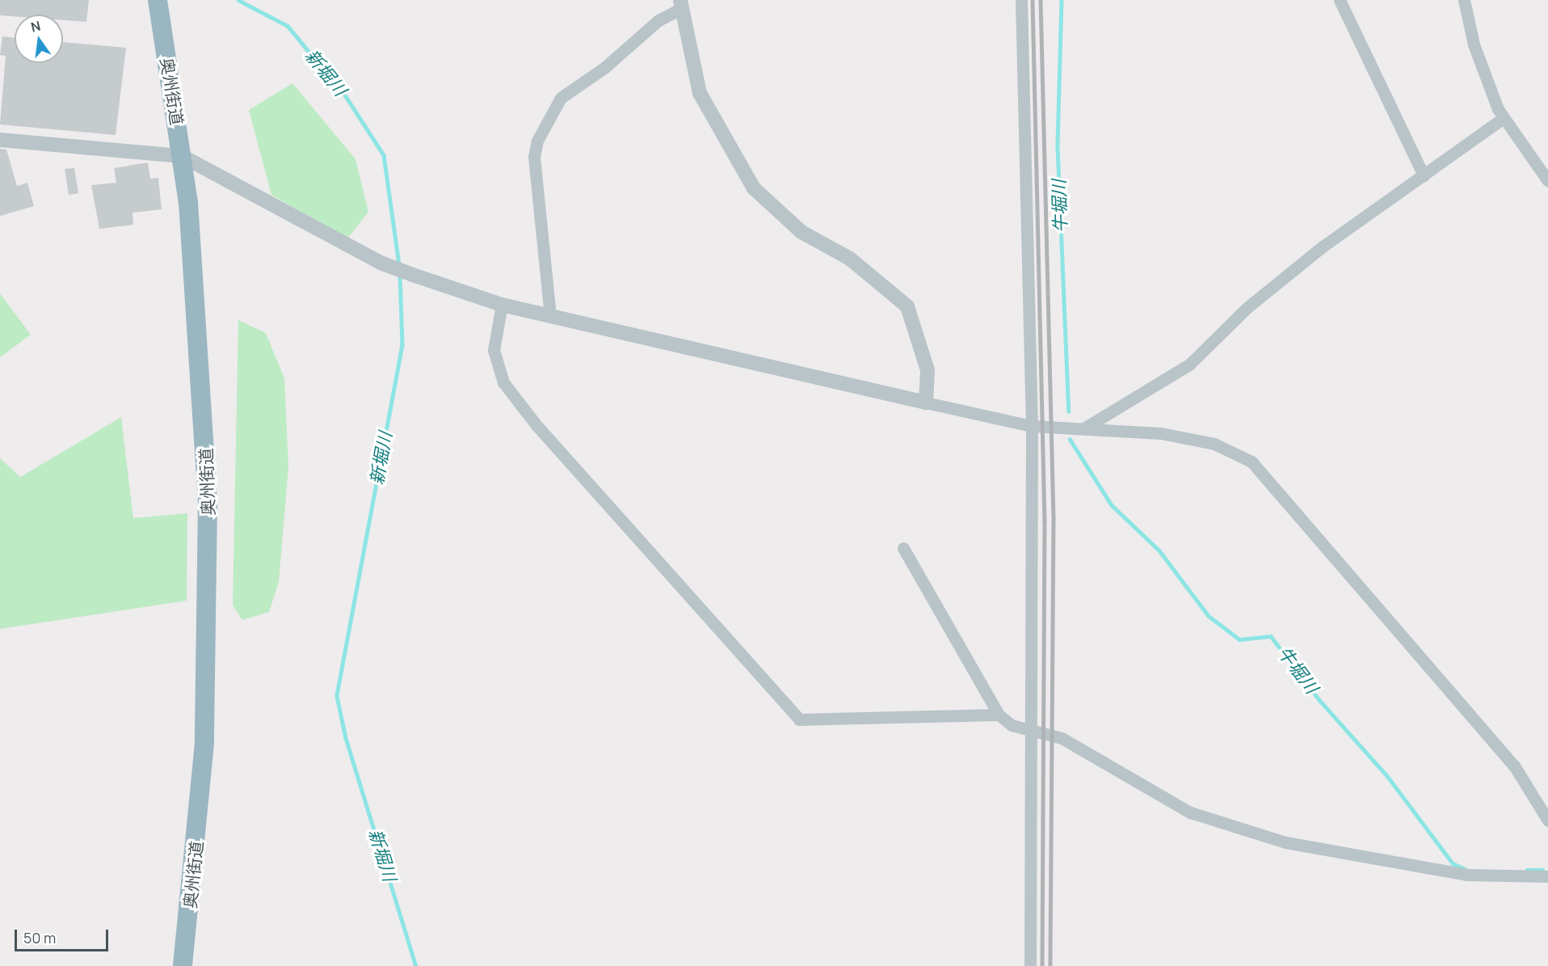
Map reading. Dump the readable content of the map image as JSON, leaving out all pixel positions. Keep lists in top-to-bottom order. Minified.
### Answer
{"streets":{"highway":["奥州街道"]},"water":["新堀川","牛堀川"],"scale_bar":"50 m","north":"top"}
